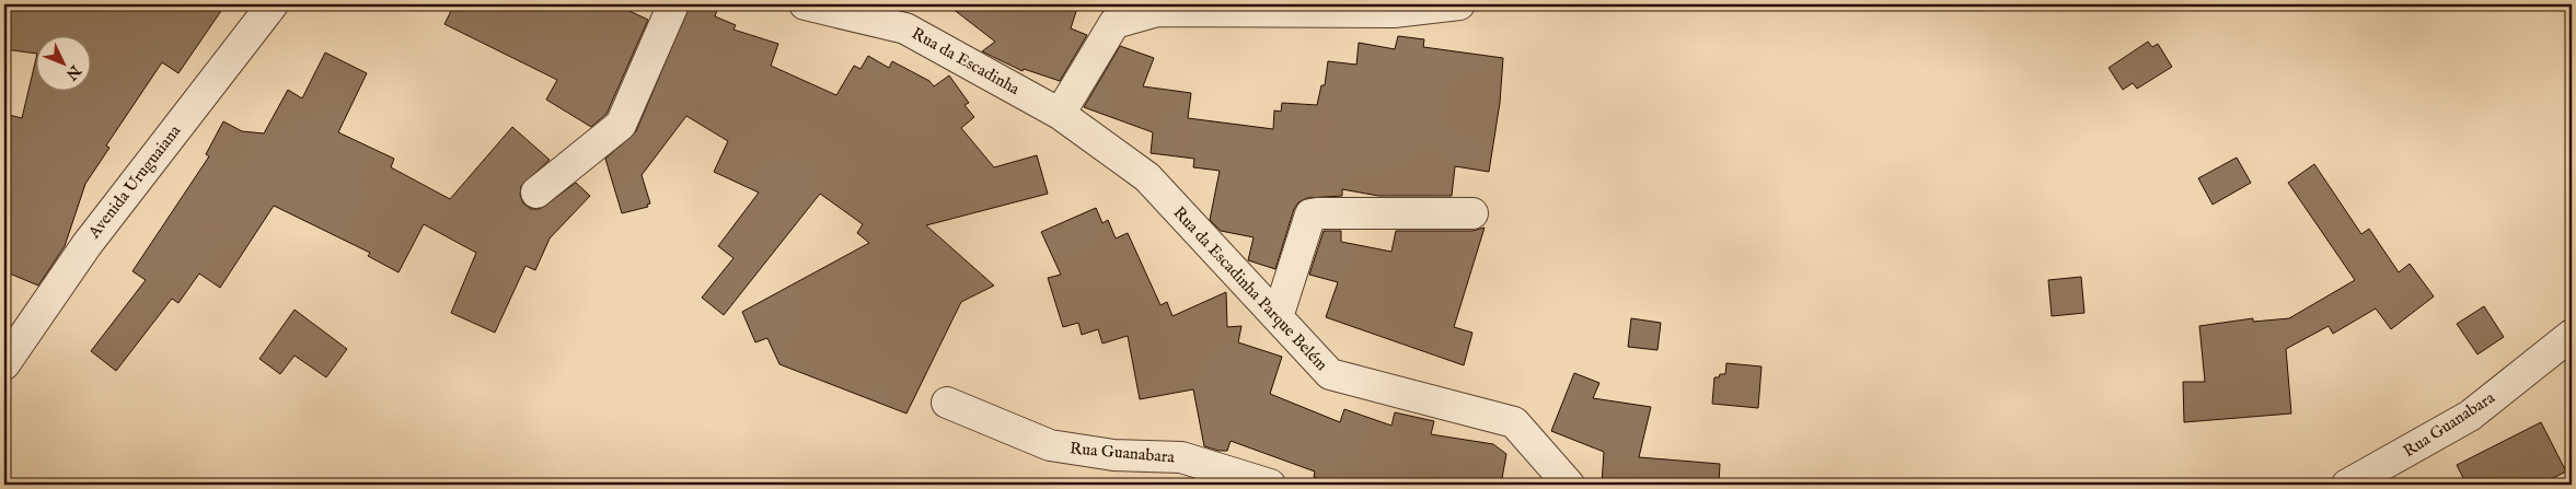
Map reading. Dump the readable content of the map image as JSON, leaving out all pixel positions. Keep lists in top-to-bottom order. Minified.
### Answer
{"streets":{"street":["Rua da Escadinha","Avenida Uruguaiana","Rua da Escadinha Parque Belém","Rua Guanabara"]},"crossings":[["Rua da Escadinha","Rua da Escadinha Parque Belém"]],"north":"bottom right"}
